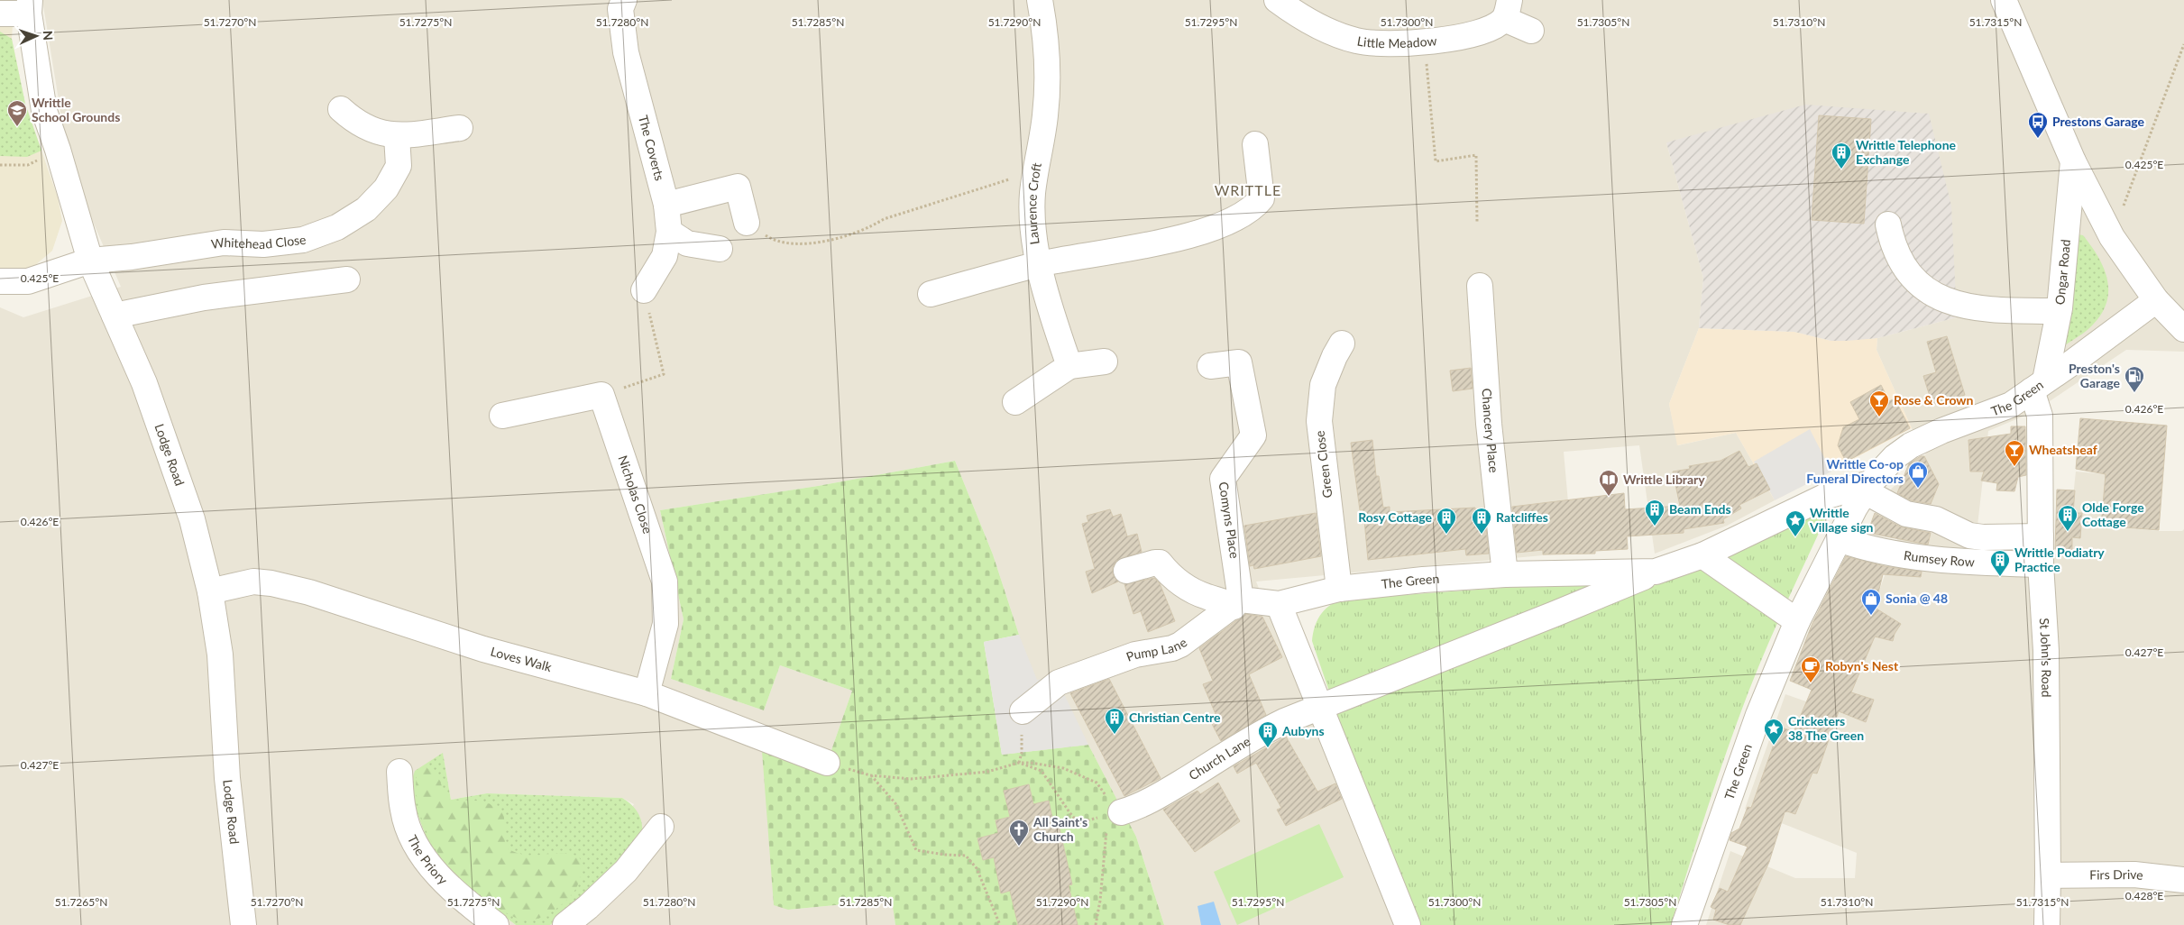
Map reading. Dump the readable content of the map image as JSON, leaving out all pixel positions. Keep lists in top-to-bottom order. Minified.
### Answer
{"streets":{"street":["Little Meadow","The Coverts","Laurence Croft","Whitehead Close","Ongar Road","The Green","Chancery Place","Lodge Road","Green Close","Nicholas Close","Comyns Place","Rumsey Row","Pump Lane","St John's Road","Loves Walk","Church Lane","The Priory","Firs Drive"]},"crossings":[["Whitehead Close","Lodge Road"],["Ongar Road","The Green"],["Ongar Road","St John's Road"],["The Green","Chancery Place"],["The Green","Green Close"],["The Green","Rumsey Row"],["The Green","St John's Road"],["The Green","Church Lane"],["Lodge Road","Loves Walk"],["Nicholas Close","Loves Walk"],["Comyns Place","Pump Lane"],["Rumsey Row","St John's Road"],["St John's Road","Firs Drive"]],"districts":["WRITTLE"],"places":{"school or university":["Writtle School Grounds"],"bus stop":["Prestons Garage"],"building":["Writtle Telephone Exchange","Beam Ends","Olde Forge Cottage","Rosy Cottage","Ratcliffes","Writtle Podiatry Practice","Christian Centre","Aubyns"],"fuel station":["Preston's Garage"],"bar":["Rose & Crown","Wheatsheaf"],"shop":["Writtle Co-op Funeral Directors","Sonia @ 48"],"library":["Writtle Library"],"place":["Writtle Village sign","Cricketers 38 The Green"],"cafe":["Robyn's Nest"],"church":["All Saint's Church"]},"north":"right","coordinates":["51.7270°N","51.7275°N","51.7280°N","51.7285°N","51.7290°N","51.7295°N","51.7300°N","51.7305°N","51.7310°N","51.7315°N","0.425°E","0.426°E","0.427°E","0.428°E","51.7265°N"]}
